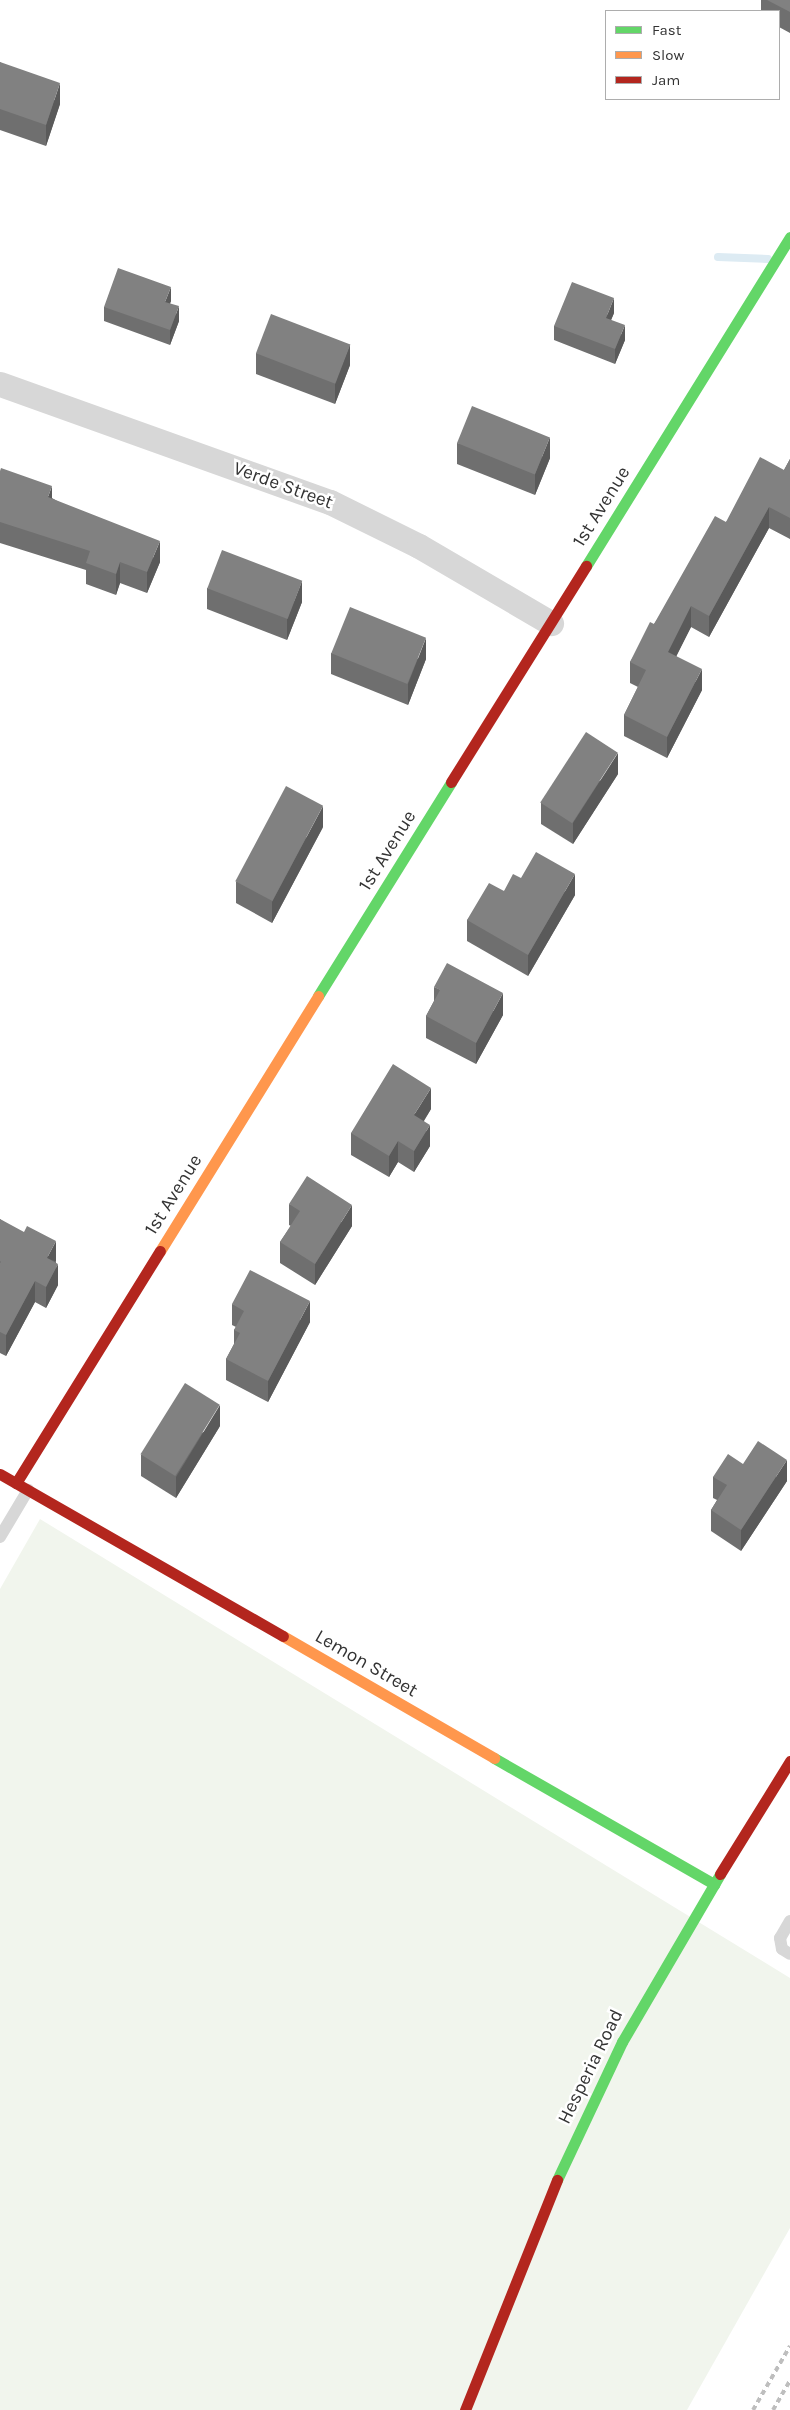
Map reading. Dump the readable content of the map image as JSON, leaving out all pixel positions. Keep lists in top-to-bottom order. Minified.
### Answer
{"streets":{"street":["Verde Street","1st Avenue","Lemon Street","Hesperia Road"]},"crossings":[["Verde Street","1st Avenue"],["1st Avenue","Lemon Street"],["Lemon Street","Hesperia Road"]],"legend":["Fast","Slow","Jam"]}
